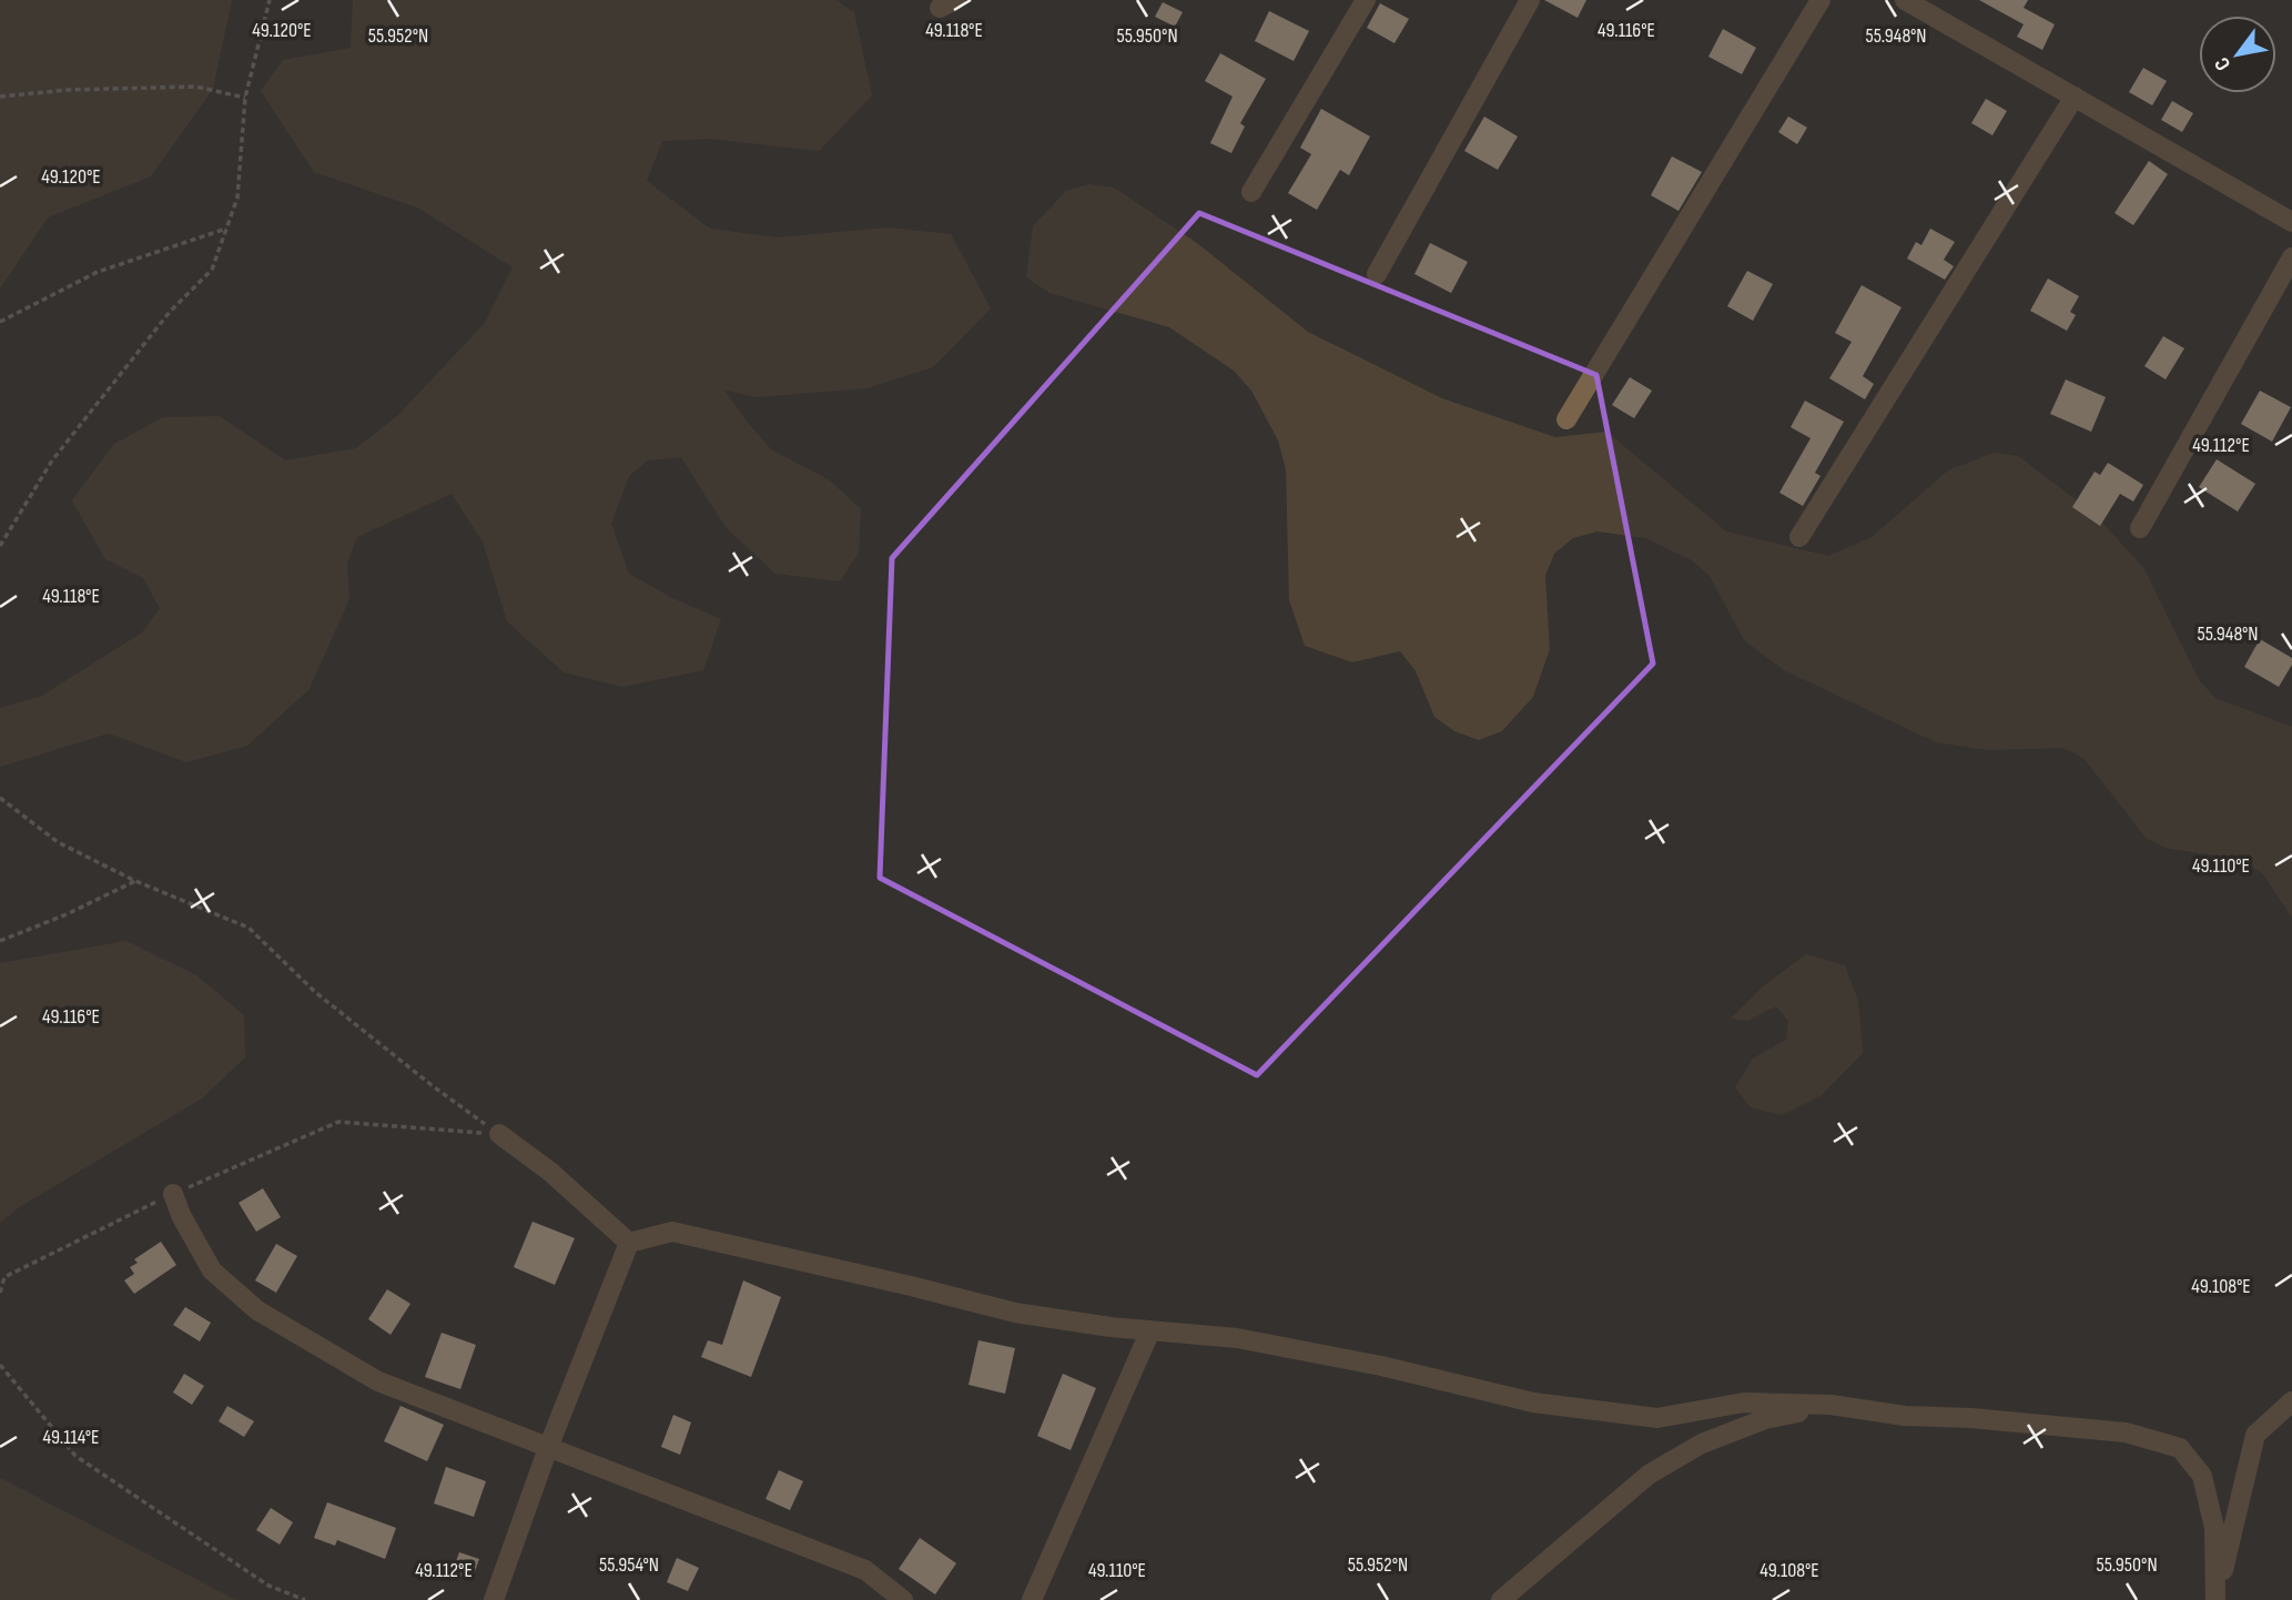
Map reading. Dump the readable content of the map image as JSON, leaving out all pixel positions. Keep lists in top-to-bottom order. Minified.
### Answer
{"north":"bottom left","coordinates":["49.120°E","49.118°E","49.116°E","55.948°N","55.952°N","55.950°N","49.112°E","49.110°E","49.108°E","49.114°E","55.954°N"]}
